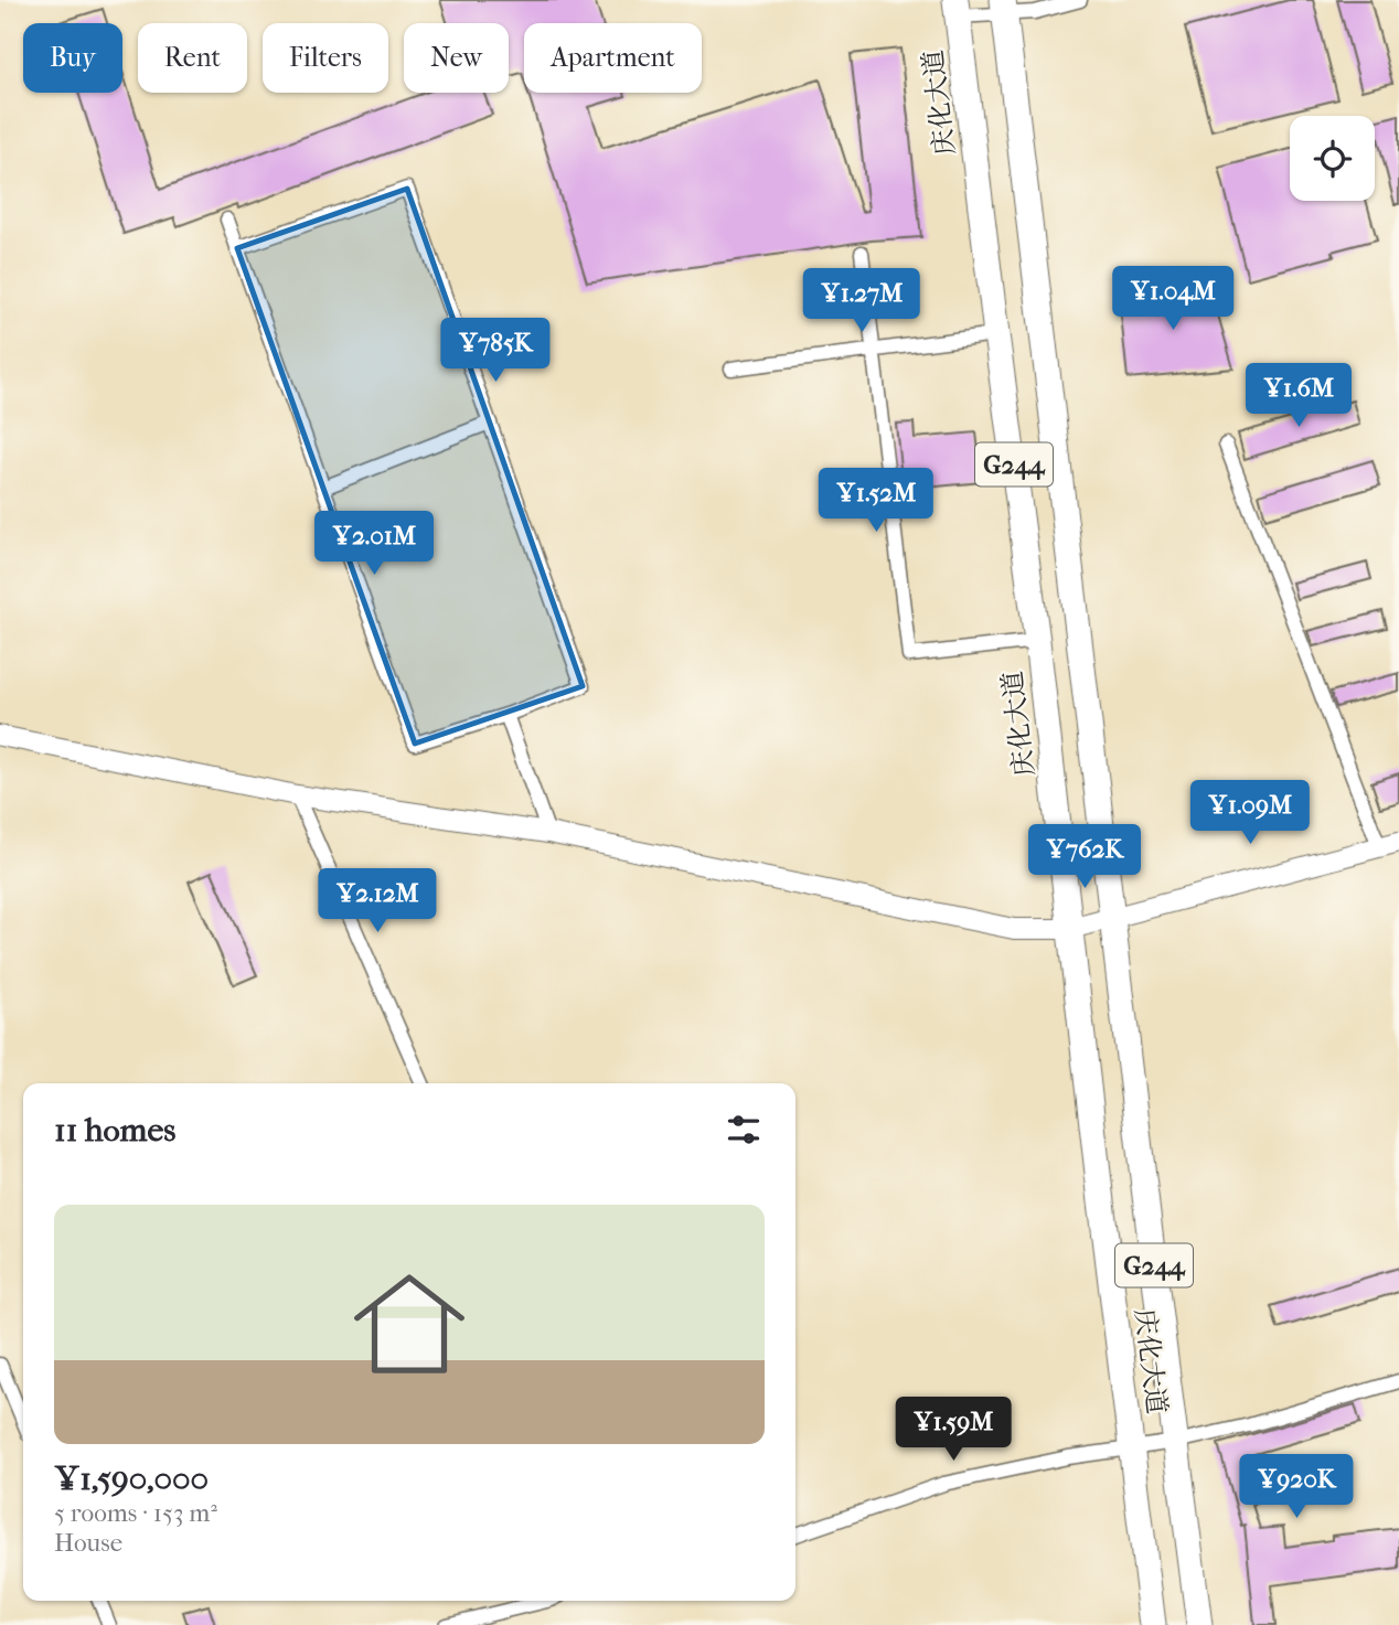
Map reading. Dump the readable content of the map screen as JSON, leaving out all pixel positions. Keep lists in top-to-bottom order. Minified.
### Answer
{"streets":{"highway":["庆化大道","G244"]},"page":{"chip":["Buy","Rent","Filters","New","Apartment"],"price":["¥1.04M","¥1.27M","¥785K","¥1.6M","¥1.52M","¥2.01M","¥1.09M","¥762K","¥2.12M","¥1.59M","¥920K"],"heading":"11 homes","list":[{"name":"¥1,590,000","note":"5 rooms · 153 m² · House"}]}}
